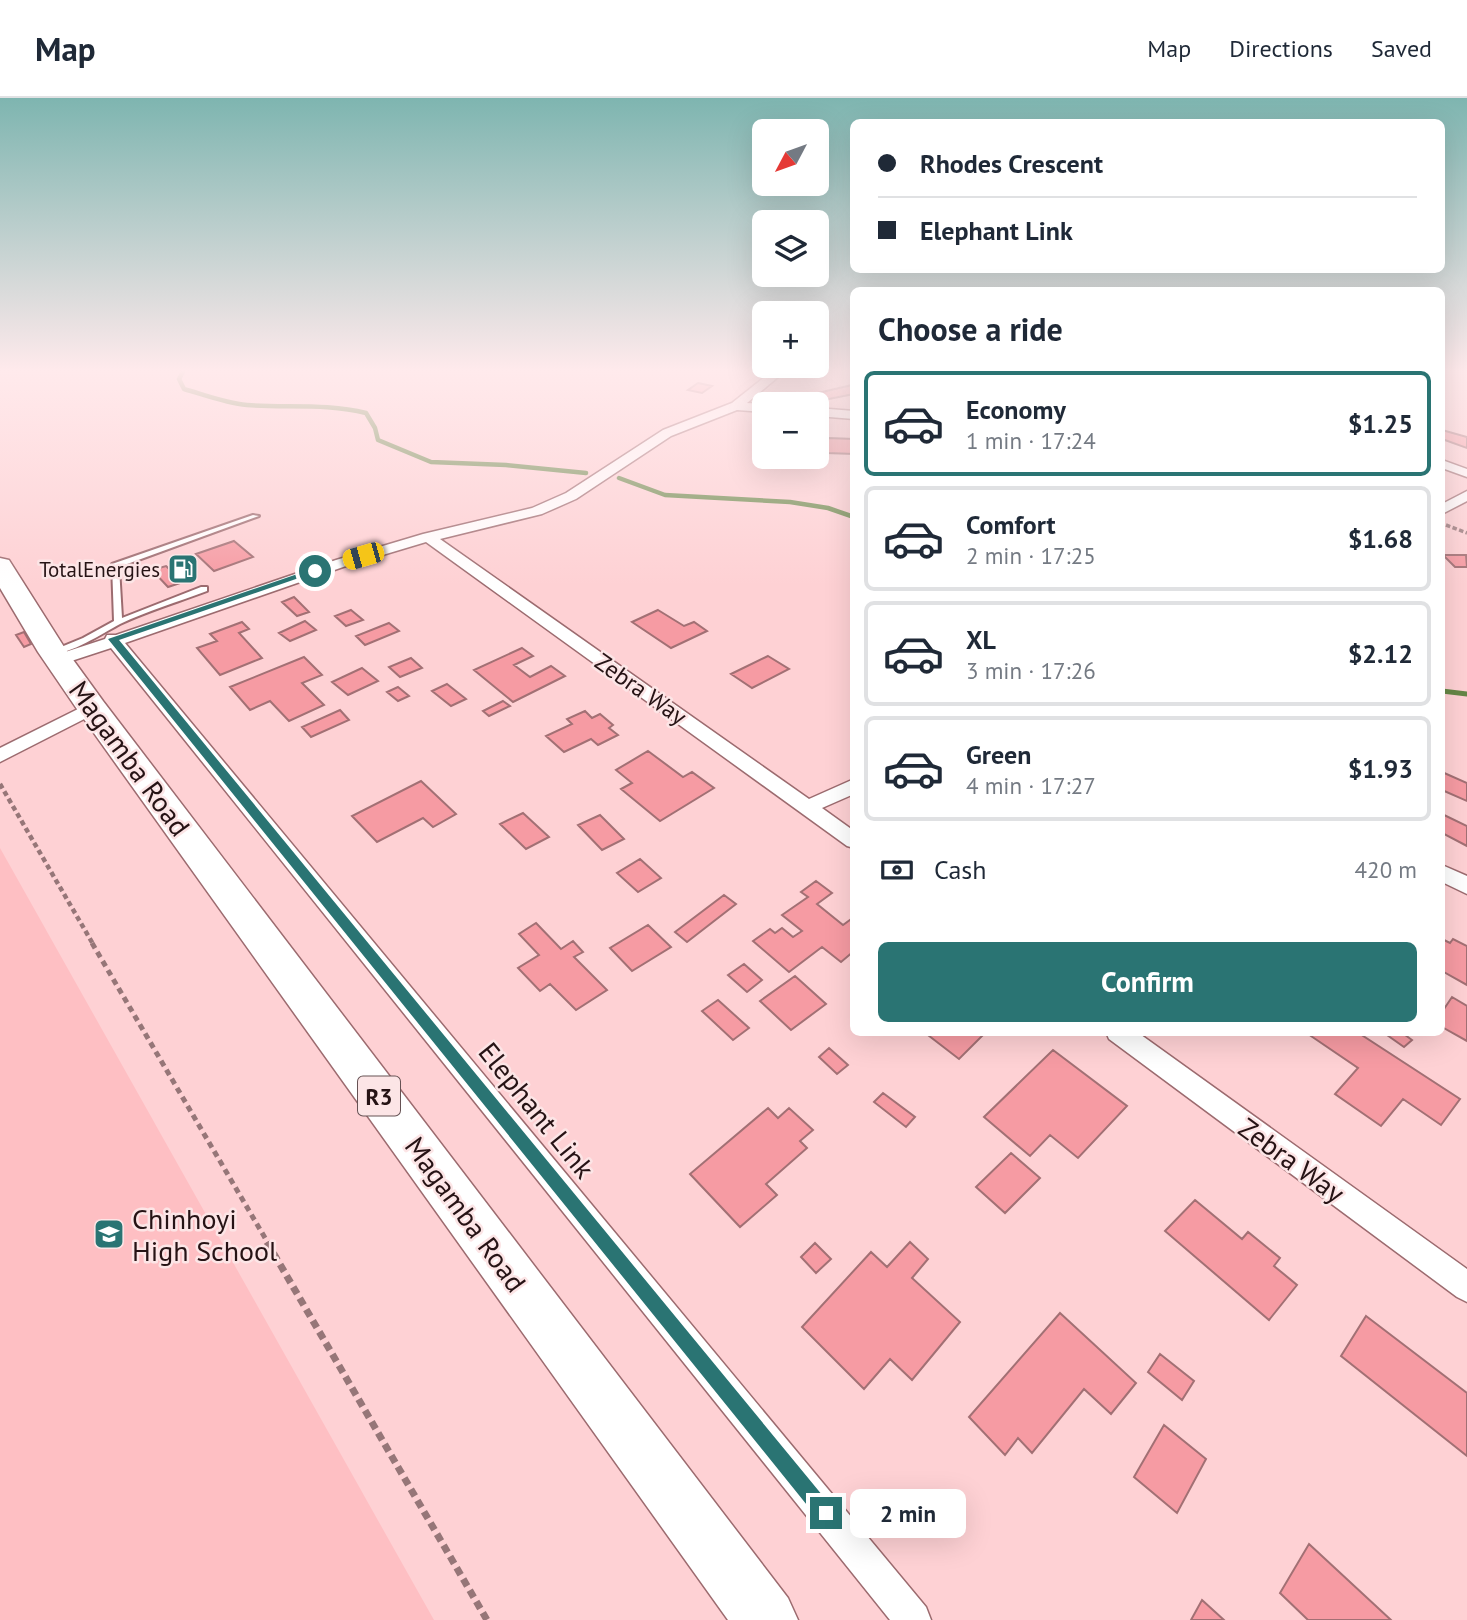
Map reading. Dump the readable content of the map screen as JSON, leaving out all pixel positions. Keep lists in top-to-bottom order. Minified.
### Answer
{"streets":{"highway":["Magamba Road","R3"],"street":["Zebra Way","Elephant Link"]},"places":{"fuel station":["TotalEnergies"],"school or university":["Chinhoyi High School"]},"north":"bottom left","page":{"header":"Map","nav":["Map","Directions","Saved"],"map_buttons":["+","−"],"banner":["Rhodes Crescent","Elephant Link"],"heading":"Choose a ride","list":[{"name":"Economy","note":"1 min · 17:24","value":"$1.25"},{"name":"Comfort","note":"2 min · 17:25","value":"$1.68"},{"name":"XL","note":"3 min · 17:26","value":"$2.12"},{"name":"Green","note":"4 min · 17:27","value":"$1.93"}],"pay":["Cash","420 m"],"buttons":"Confirm","bubble":"2 min"}}
